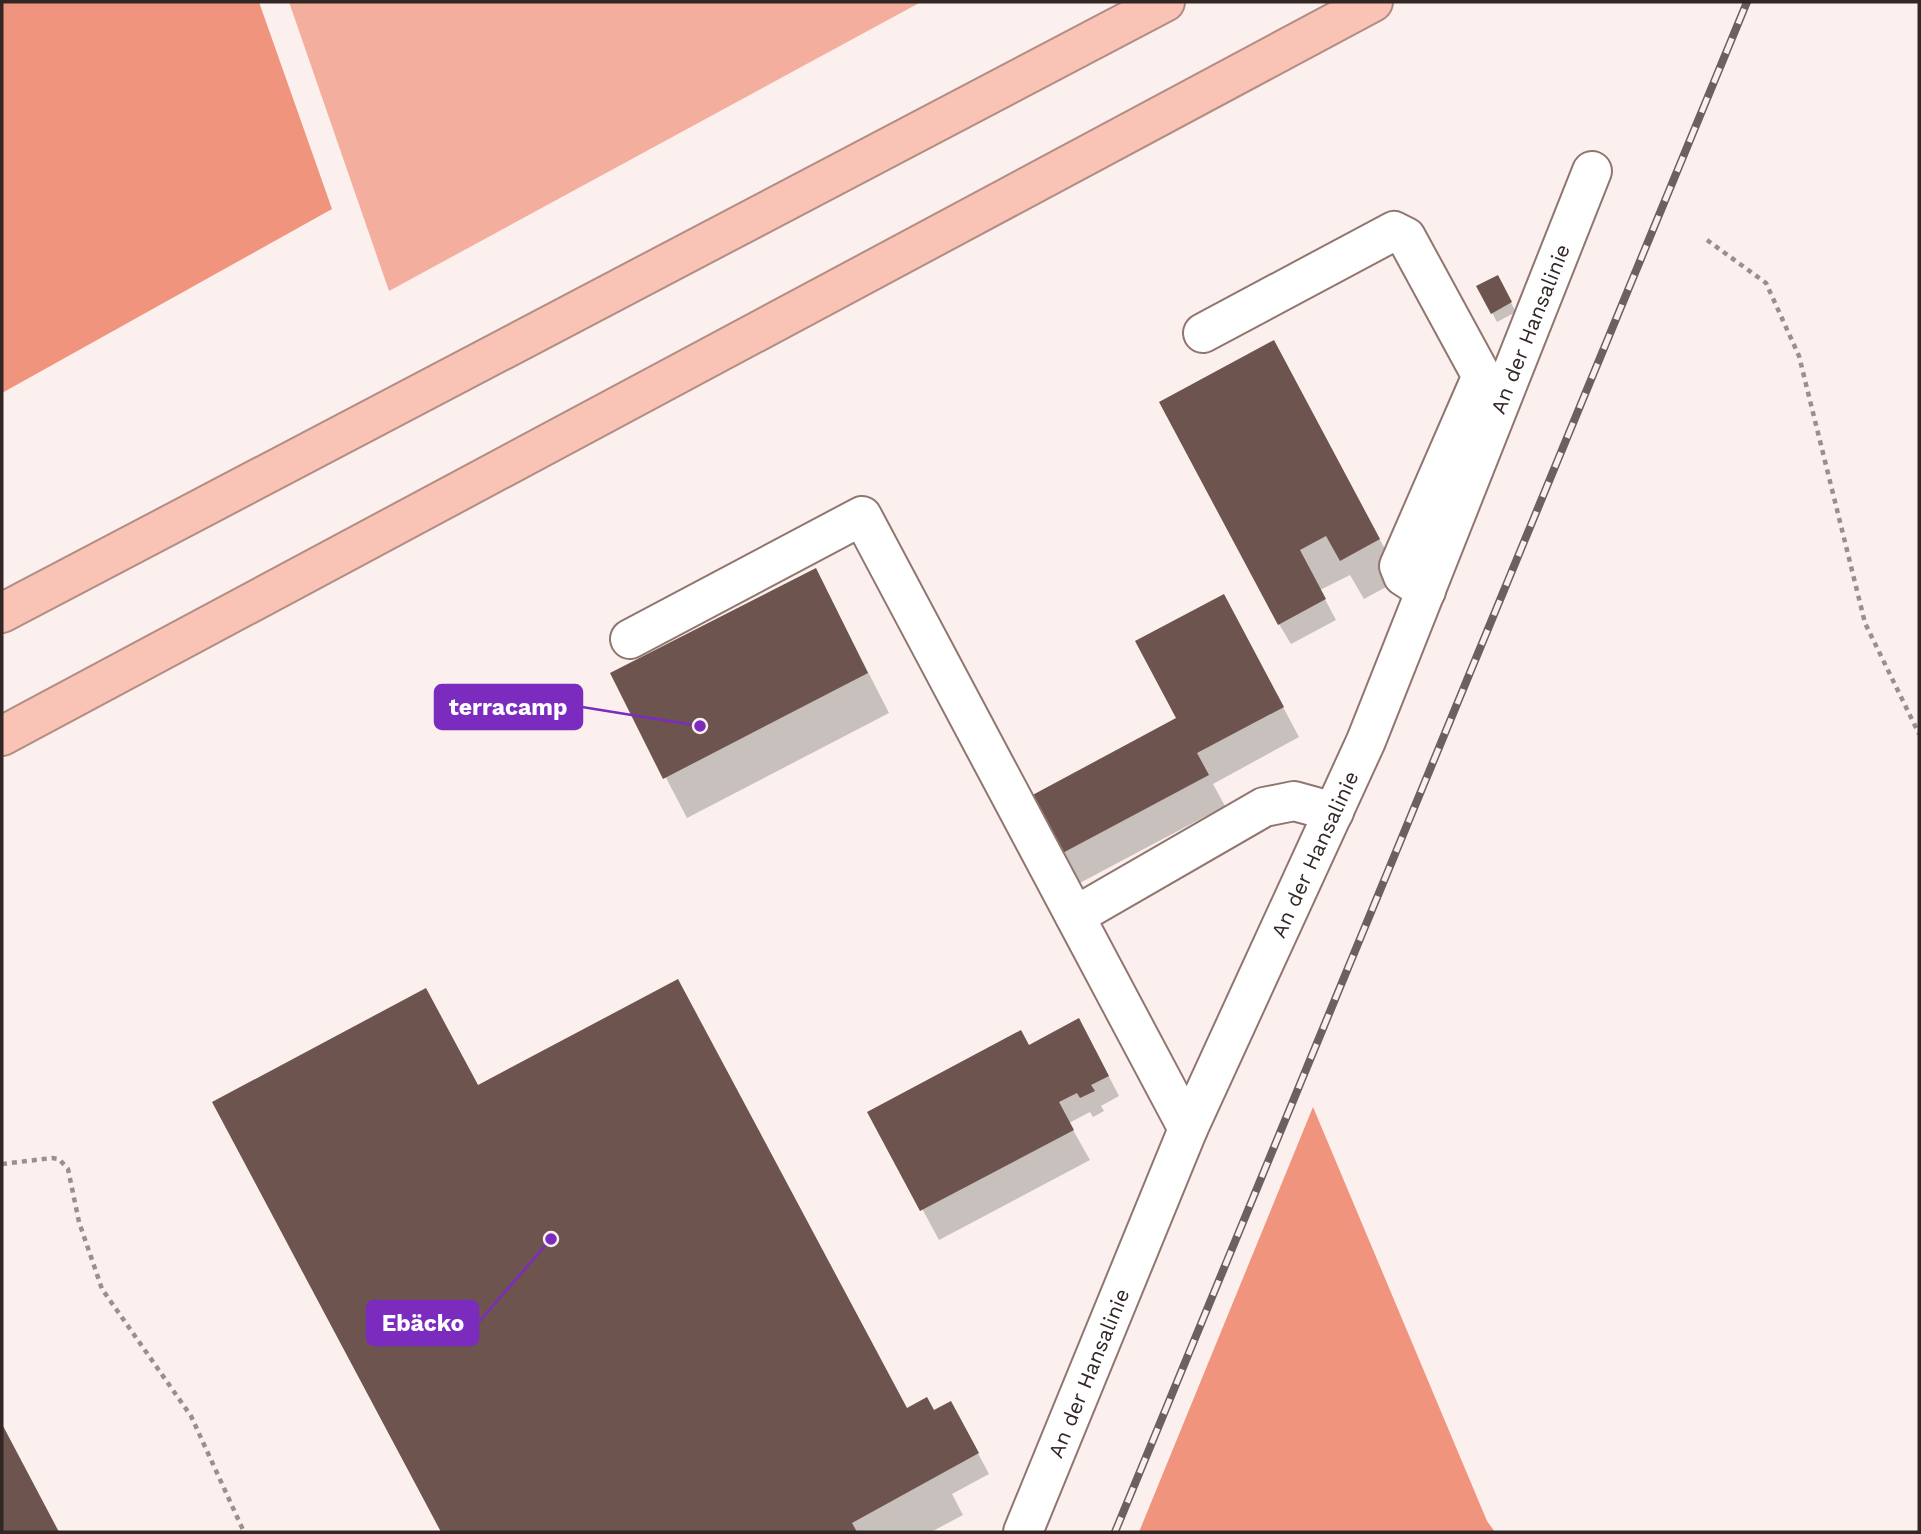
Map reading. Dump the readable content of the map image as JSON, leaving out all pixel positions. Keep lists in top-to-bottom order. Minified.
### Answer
{"streets":{"street":["An der Hansalinie"]},"places":["terracamp","Ebäcko"]}
